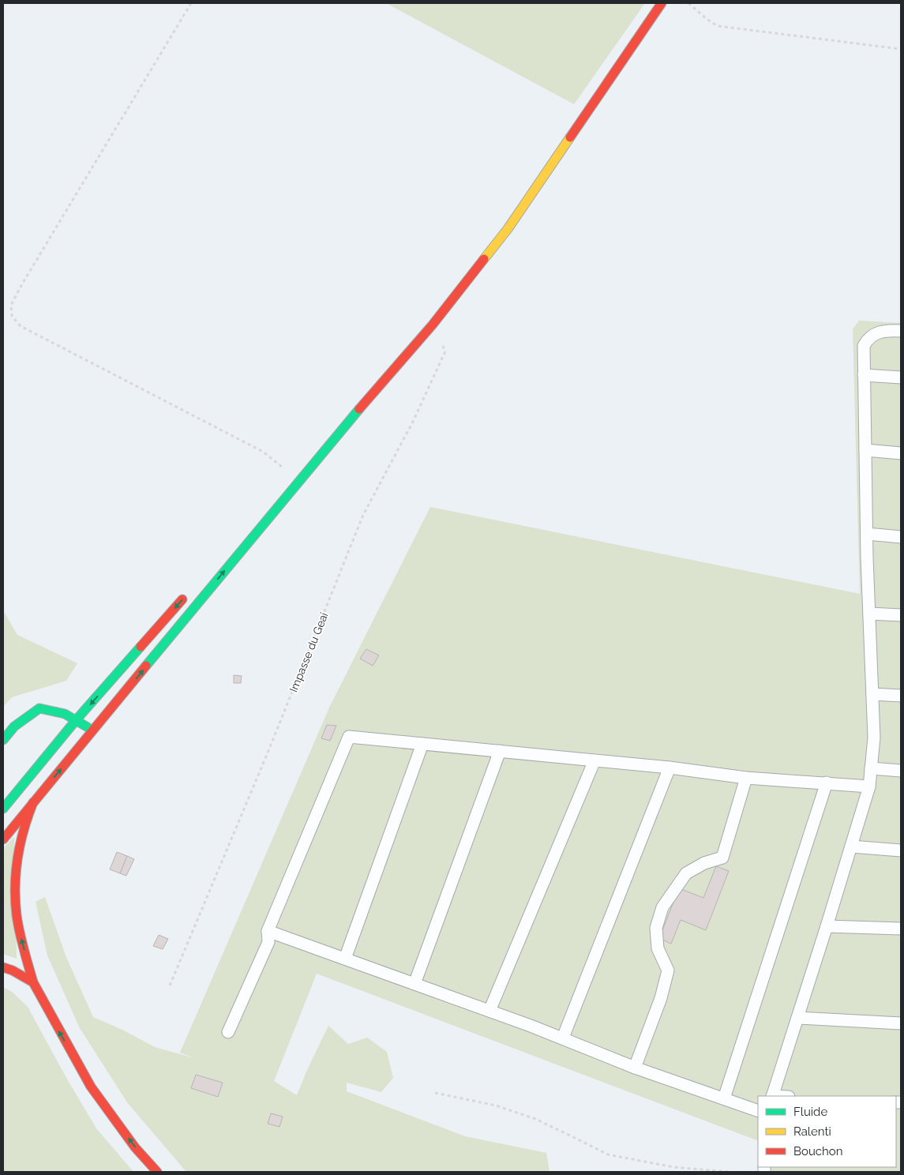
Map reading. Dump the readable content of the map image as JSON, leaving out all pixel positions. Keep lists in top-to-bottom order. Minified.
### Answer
{"streets":{"path":["Impasse du Geai"]},"legend":["Fluide","Ralenti","Bouchon"]}
